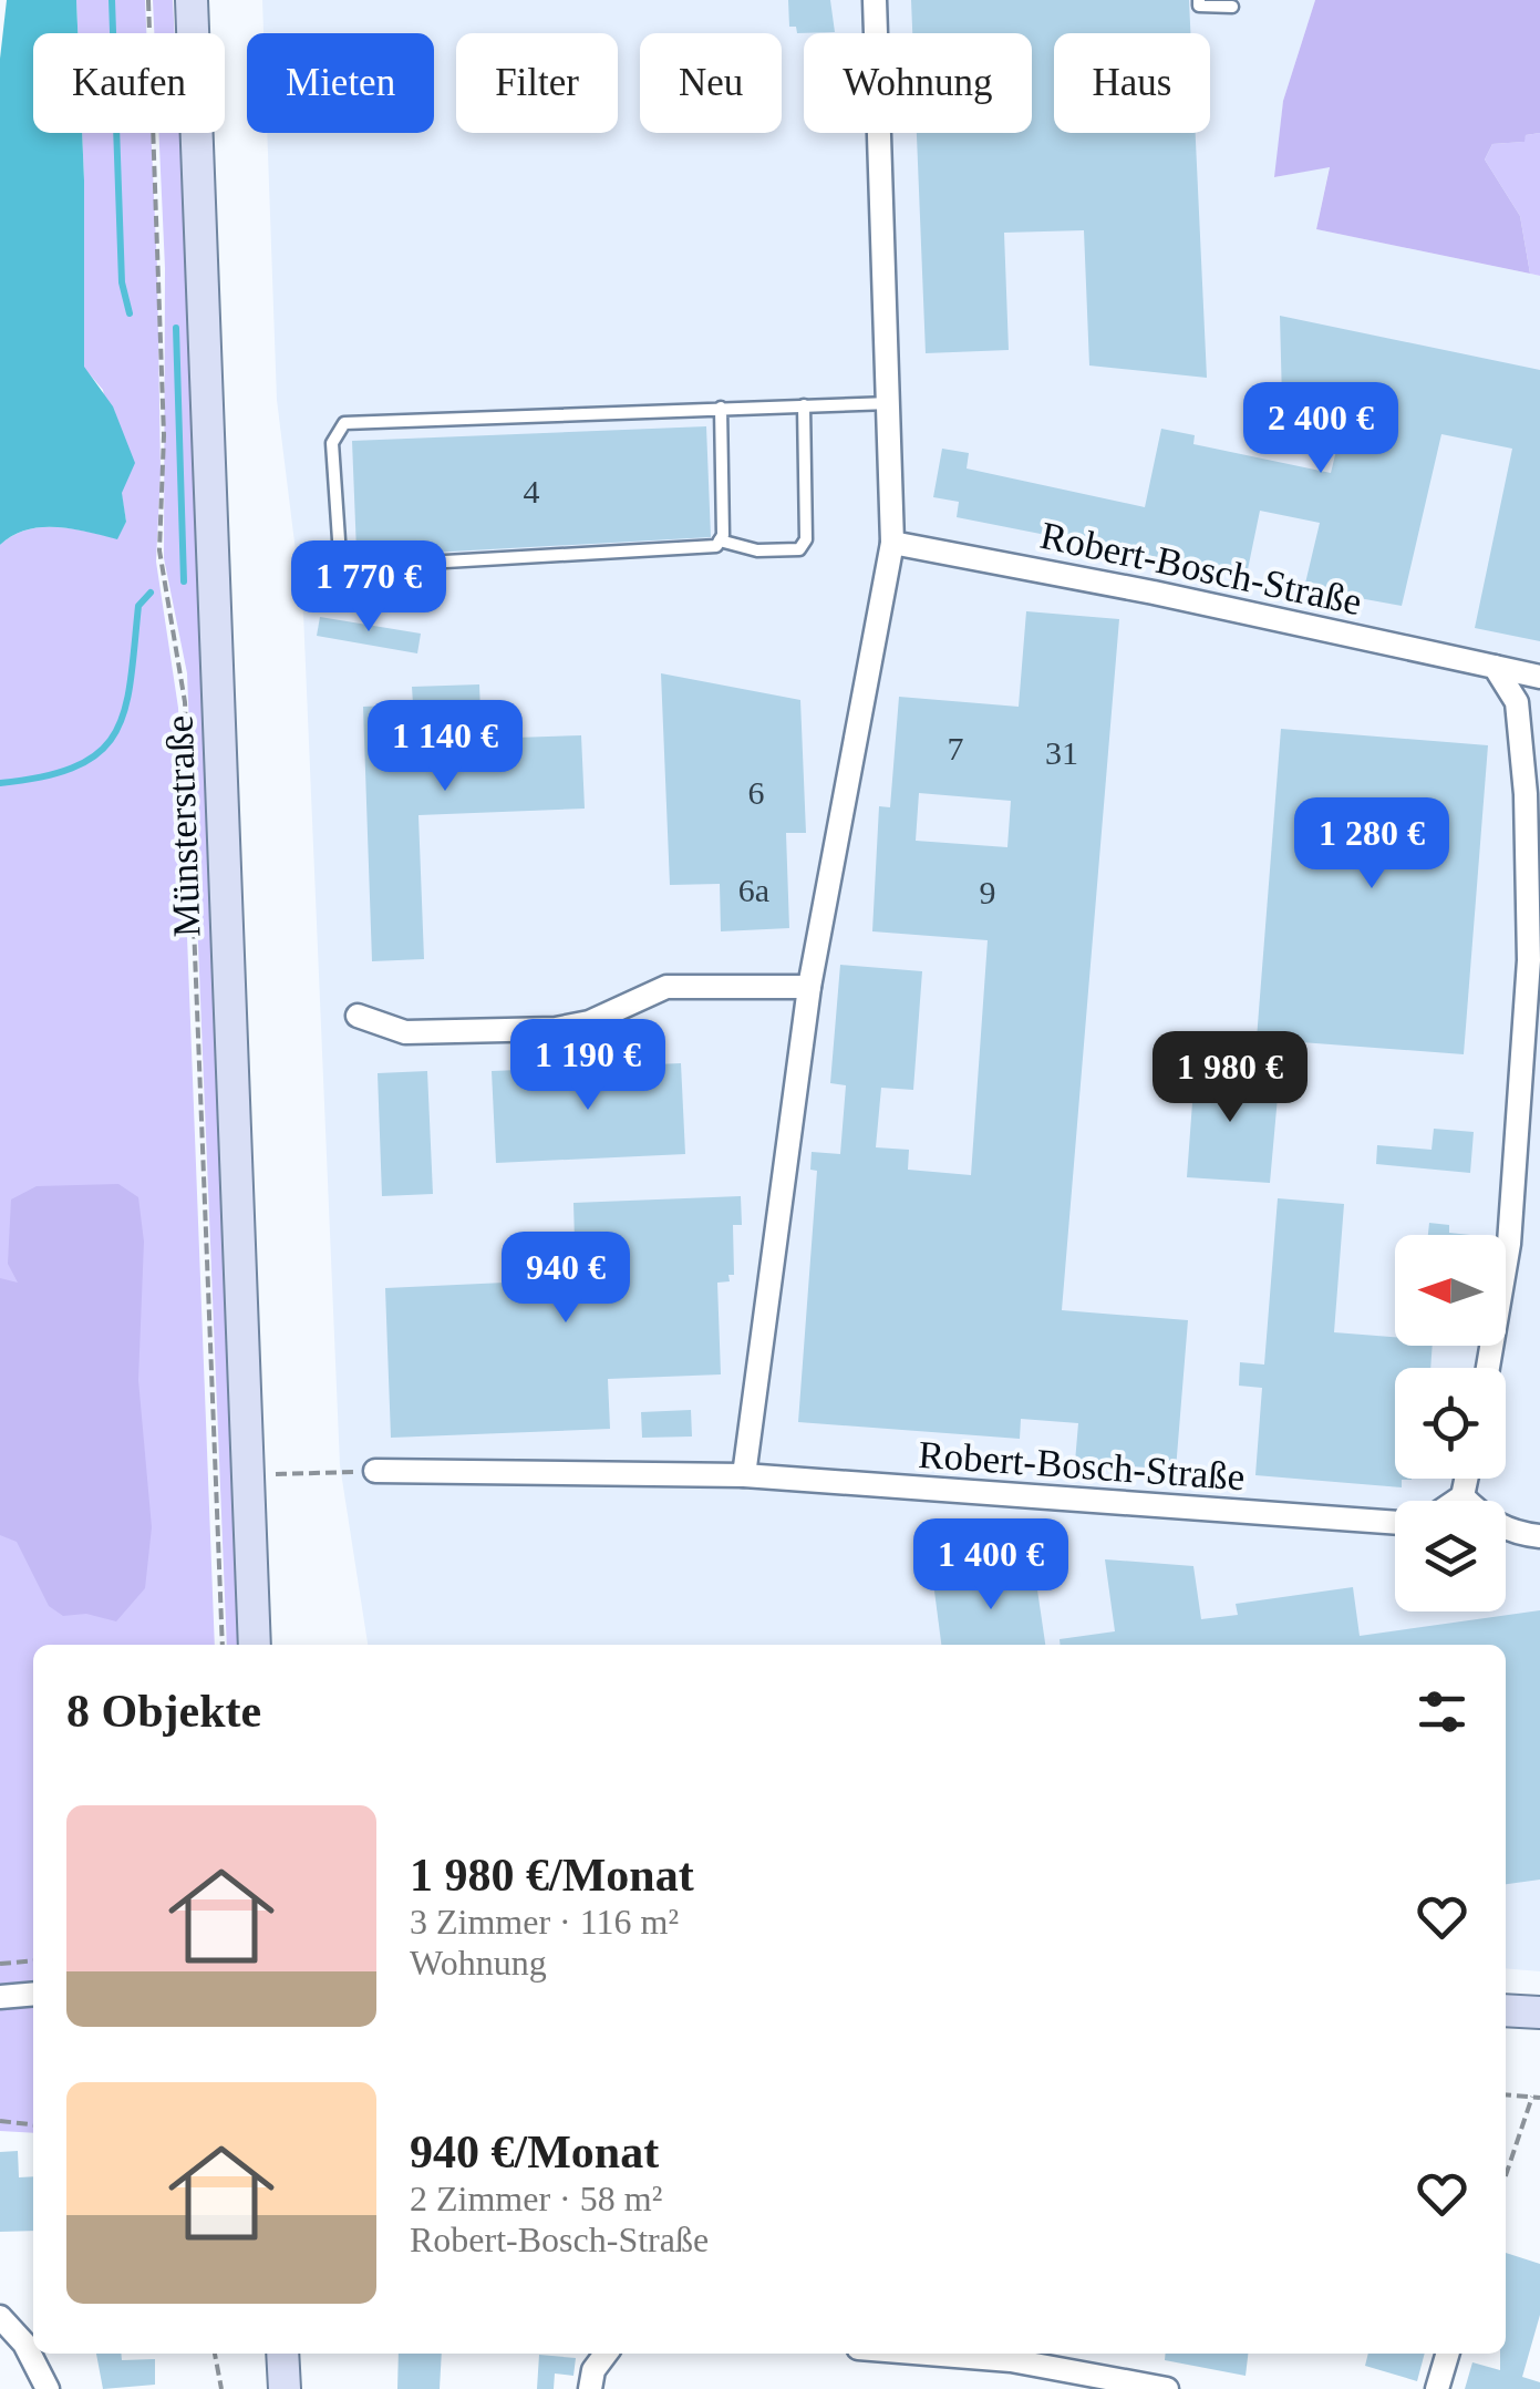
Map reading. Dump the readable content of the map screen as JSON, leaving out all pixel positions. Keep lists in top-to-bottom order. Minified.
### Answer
{"streets":{"main road":["Münsterstraße"],"street":["Robert-Bosch-Straße"]},"house_numbers":["4","7","31","6","6a","9"],"north":"left","page":{"chip":["Kaufen","Mieten","Filter","Neu","Wohnung","Haus"],"price":["2 400 €","1 770 €","1 140 €","1 280 €","1 190 €","1 980 €","940 €","1 400 €"],"heading":"8 Objekte","list":[{"name":"1 980 €/Monat","note":"3 Zimmer · 116 m² · Wohnung"},{"name":"940 €/Monat","note":"2 Zimmer · 58 m² · Robert-Bosch-Straße"}]}}
